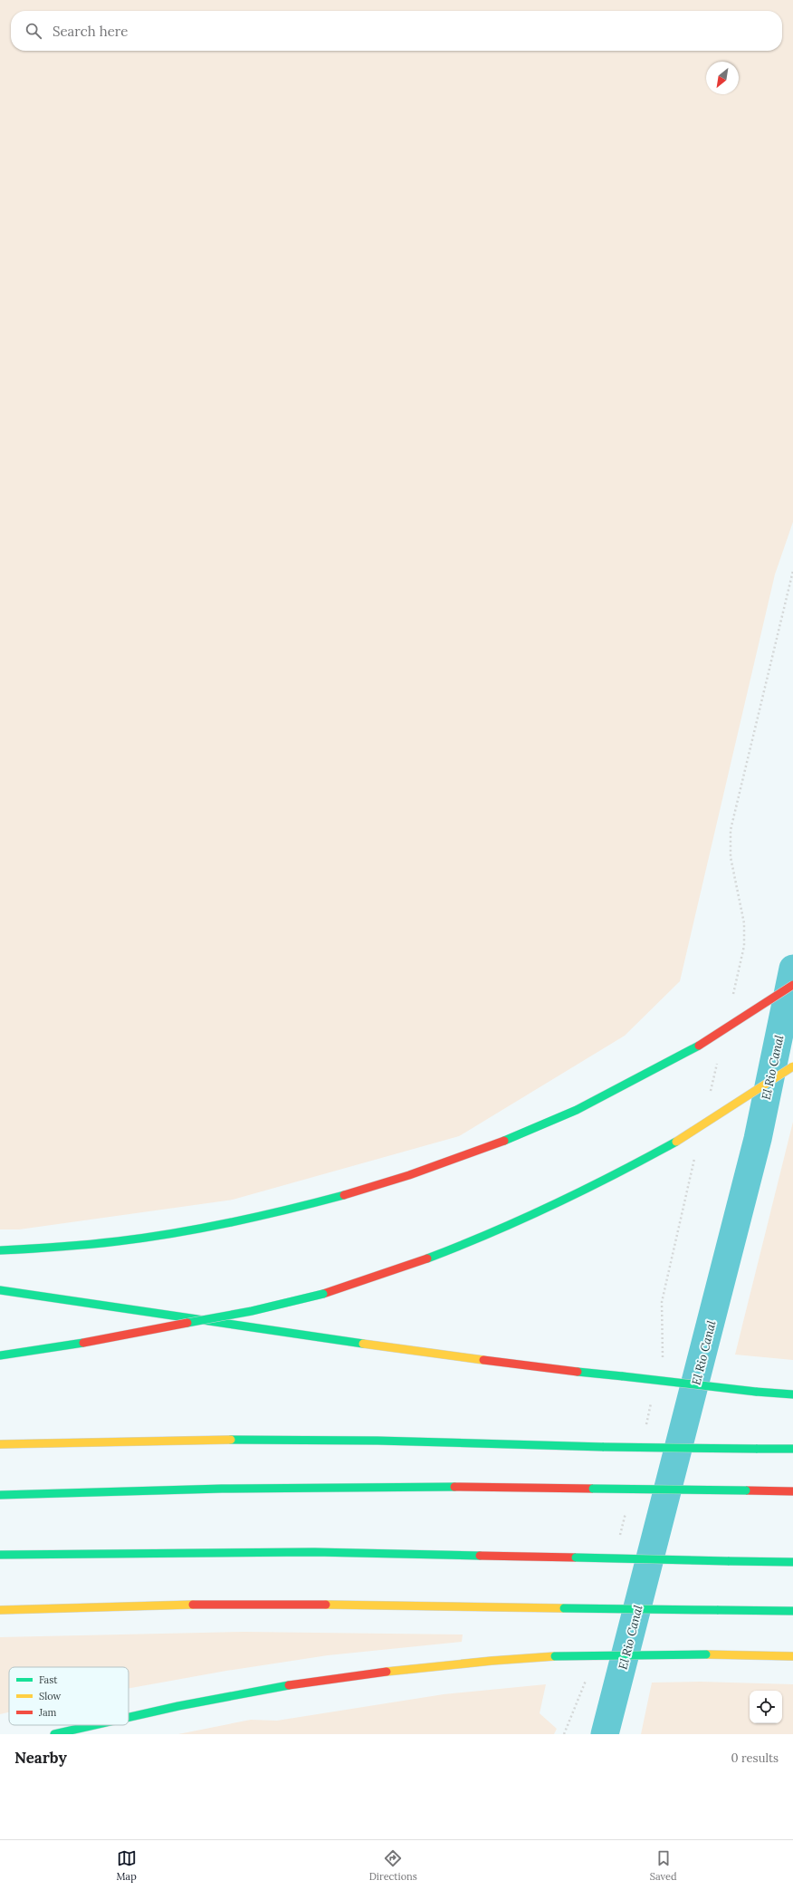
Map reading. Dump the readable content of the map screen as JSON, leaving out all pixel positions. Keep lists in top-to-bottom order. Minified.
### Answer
{"water":["El Rio Canal"],"legend":["Fast","Slow","Jam"],"north":"bottom left","page":{"search":"Search here","heading":["Nearby","0 results"],"nav":["Map","Directions","Saved"]}}
